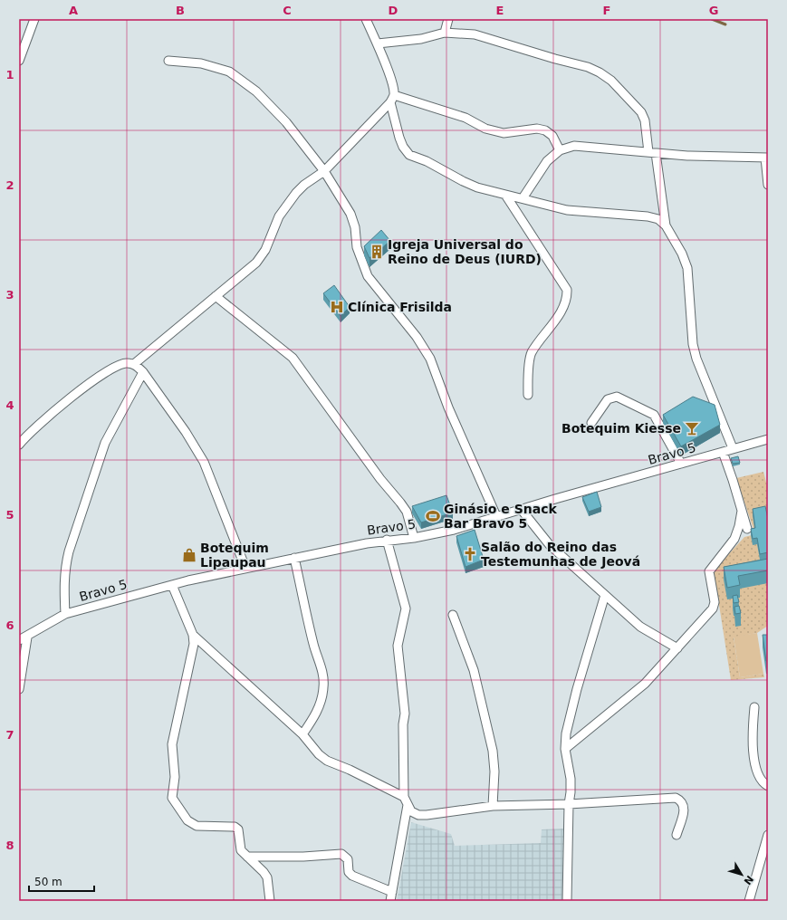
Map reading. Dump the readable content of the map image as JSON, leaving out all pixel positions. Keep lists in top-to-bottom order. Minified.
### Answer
{"streets":{"street":["Bravo 5"]},"places":{"building":["Igreja Universal do Reino de Deus (IURD)"],"hospital":["Clínica Frisilda"],"bar":["Botequim Kiesse"],"sports":["Ginásio e Snack Bar Bravo 5"],"church":["Salão do Reino das Testemunhas de Jeová"],"shop":["Botequim Lipaupau"]},"scale_bar":"50 m","north":"bottom right","grid":{"columns":["A","B","C","D","E","F","G"],"rows":["1","2","3","4","5","6","7","8"]}}
